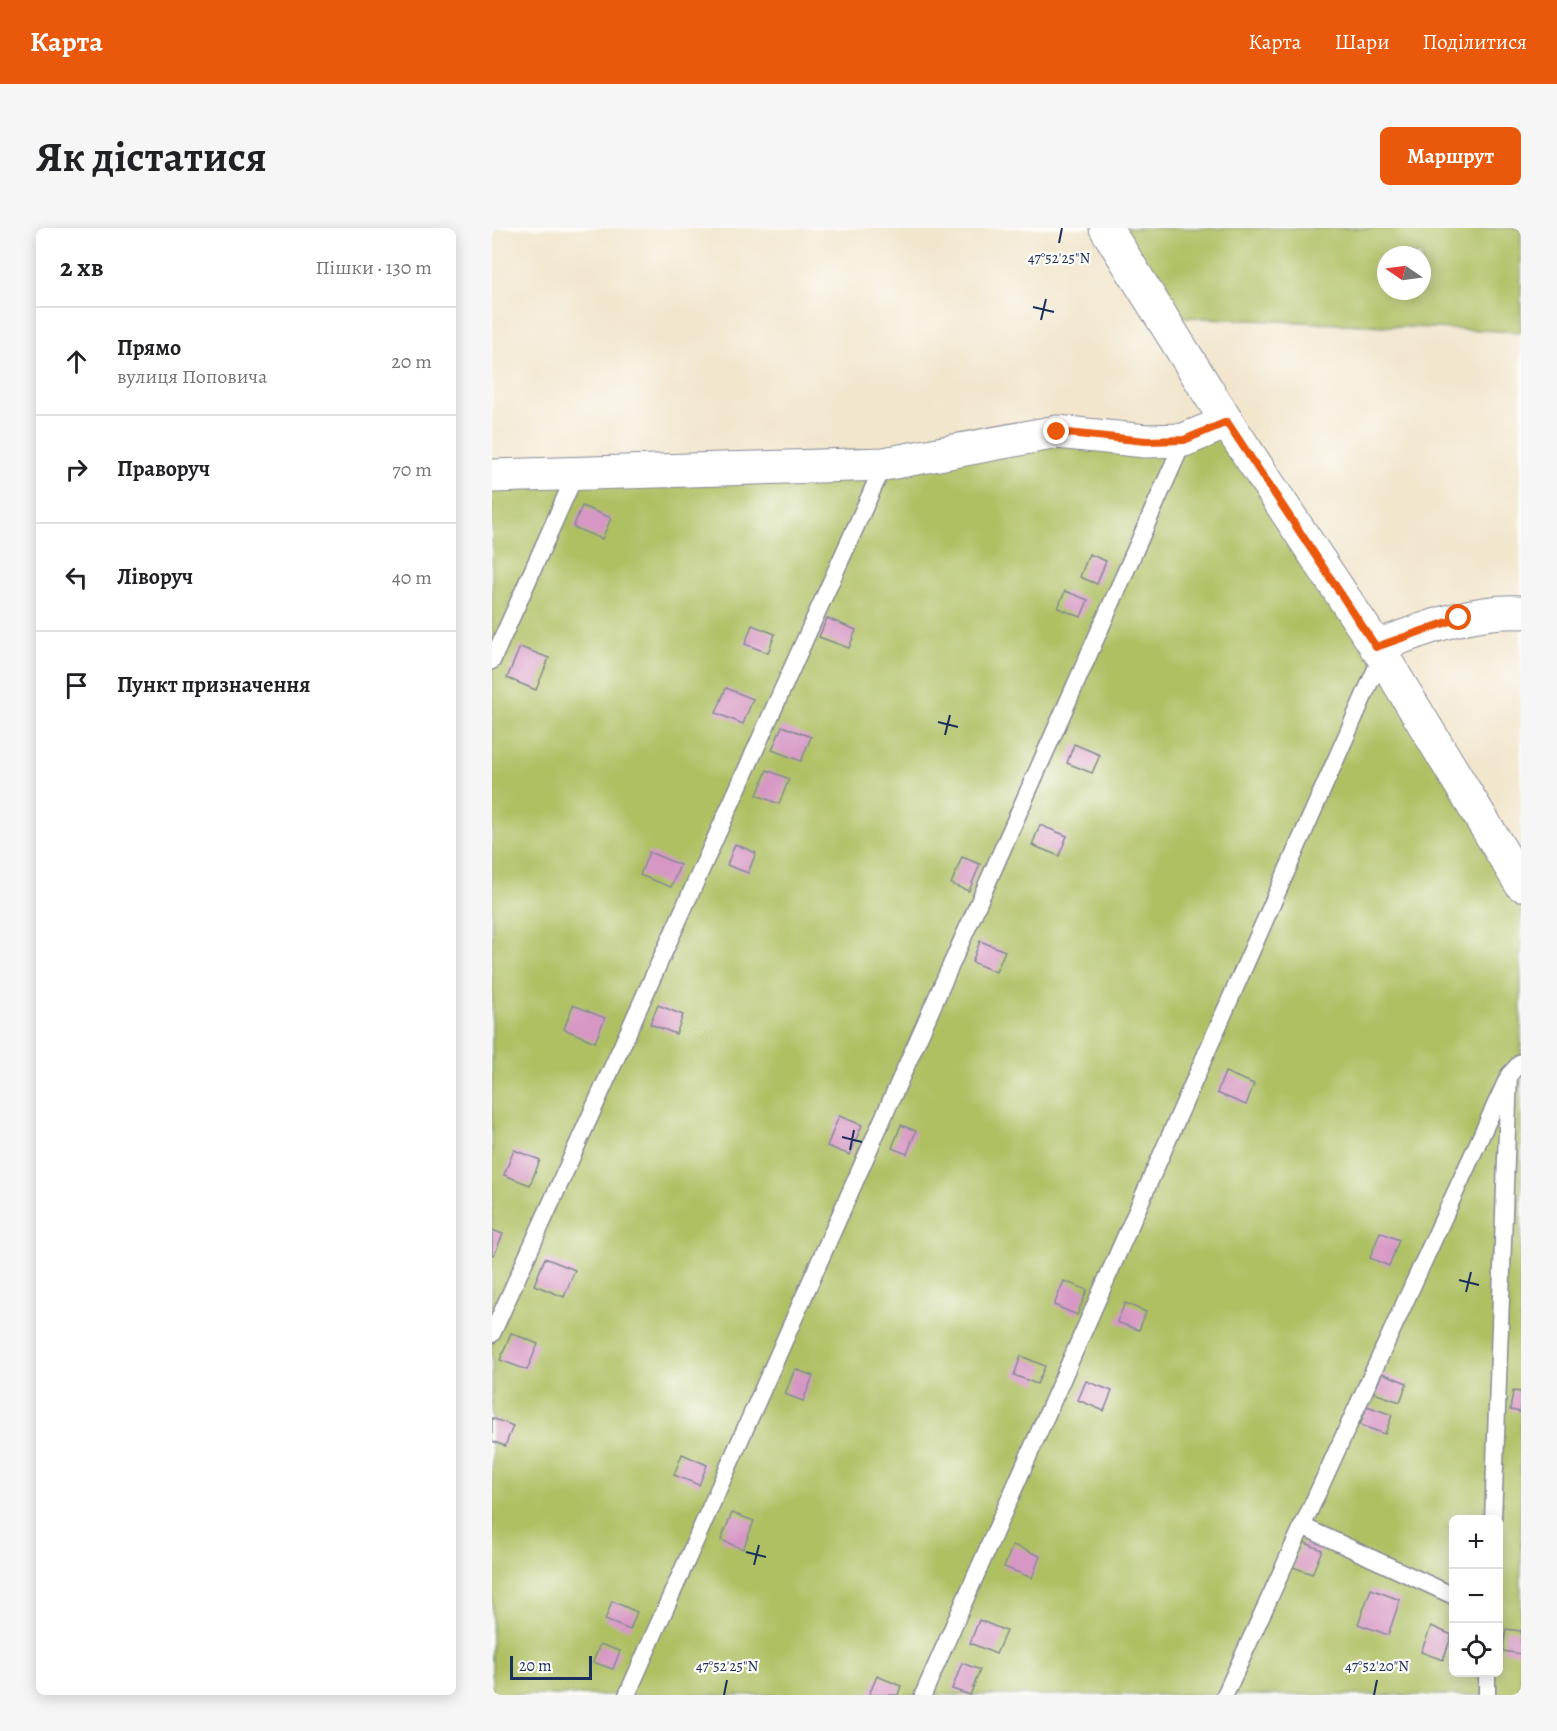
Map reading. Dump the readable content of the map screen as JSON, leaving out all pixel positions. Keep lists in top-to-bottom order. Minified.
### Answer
{"scale_bar":"20 m","north":"left","page":{"header":"Карта","nav":["Карта","Шари","Поділитися"],"buttons":"Маршрут","title":"Як дістатися","heading":["2 хв","Пішки · 130 m"],"list":[["Прямо","вулиця Поповича","20 m"],["Праворуч","70 m"],["Ліворуч","40 m"],"Пункт призначення"],"map_buttons":["+","−"],"scale":"20 m"},"coordinates":["47°52'25\"N","47°52'20\"N"]}
